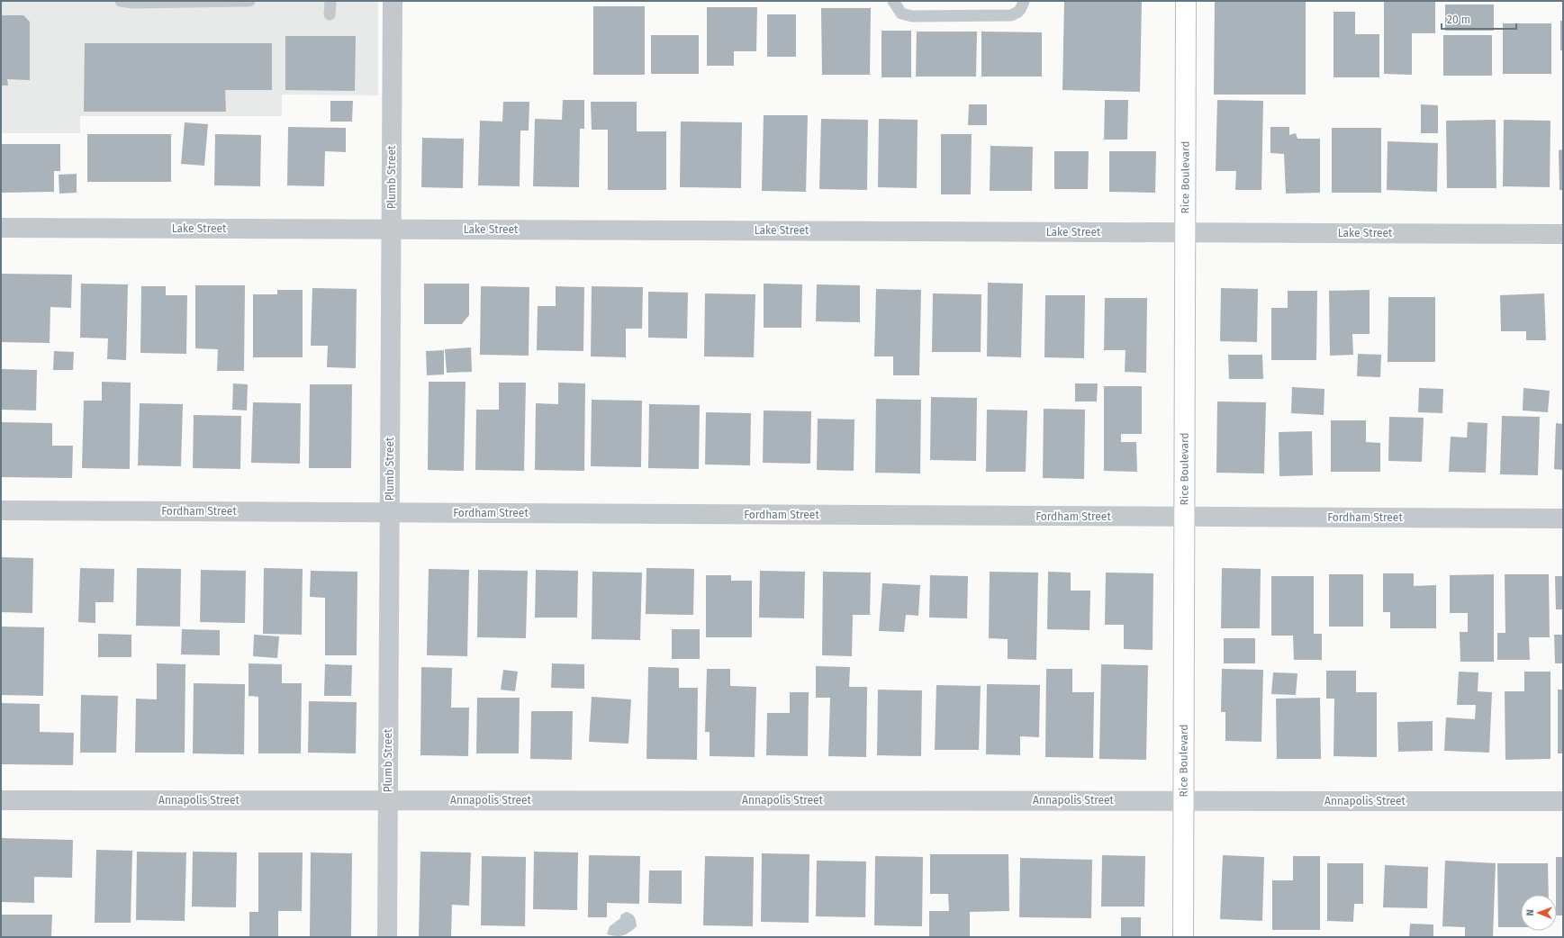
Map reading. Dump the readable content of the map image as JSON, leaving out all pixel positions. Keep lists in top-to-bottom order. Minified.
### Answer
{"streets":{"main road":["Rice Boulevard"],"street":["Plumb Street","Lake Street","Fordham Street","Annapolis Street"]},"crossings":[["Plumb Street","Lake Street"],["Plumb Street","Fordham Street"],["Plumb Street","Annapolis Street"],["Rice Boulevard","Lake Street"],["Rice Boulevard","Fordham Street"],["Rice Boulevard","Annapolis Street"]],"scale_bar":"20 m","north":"left"}
